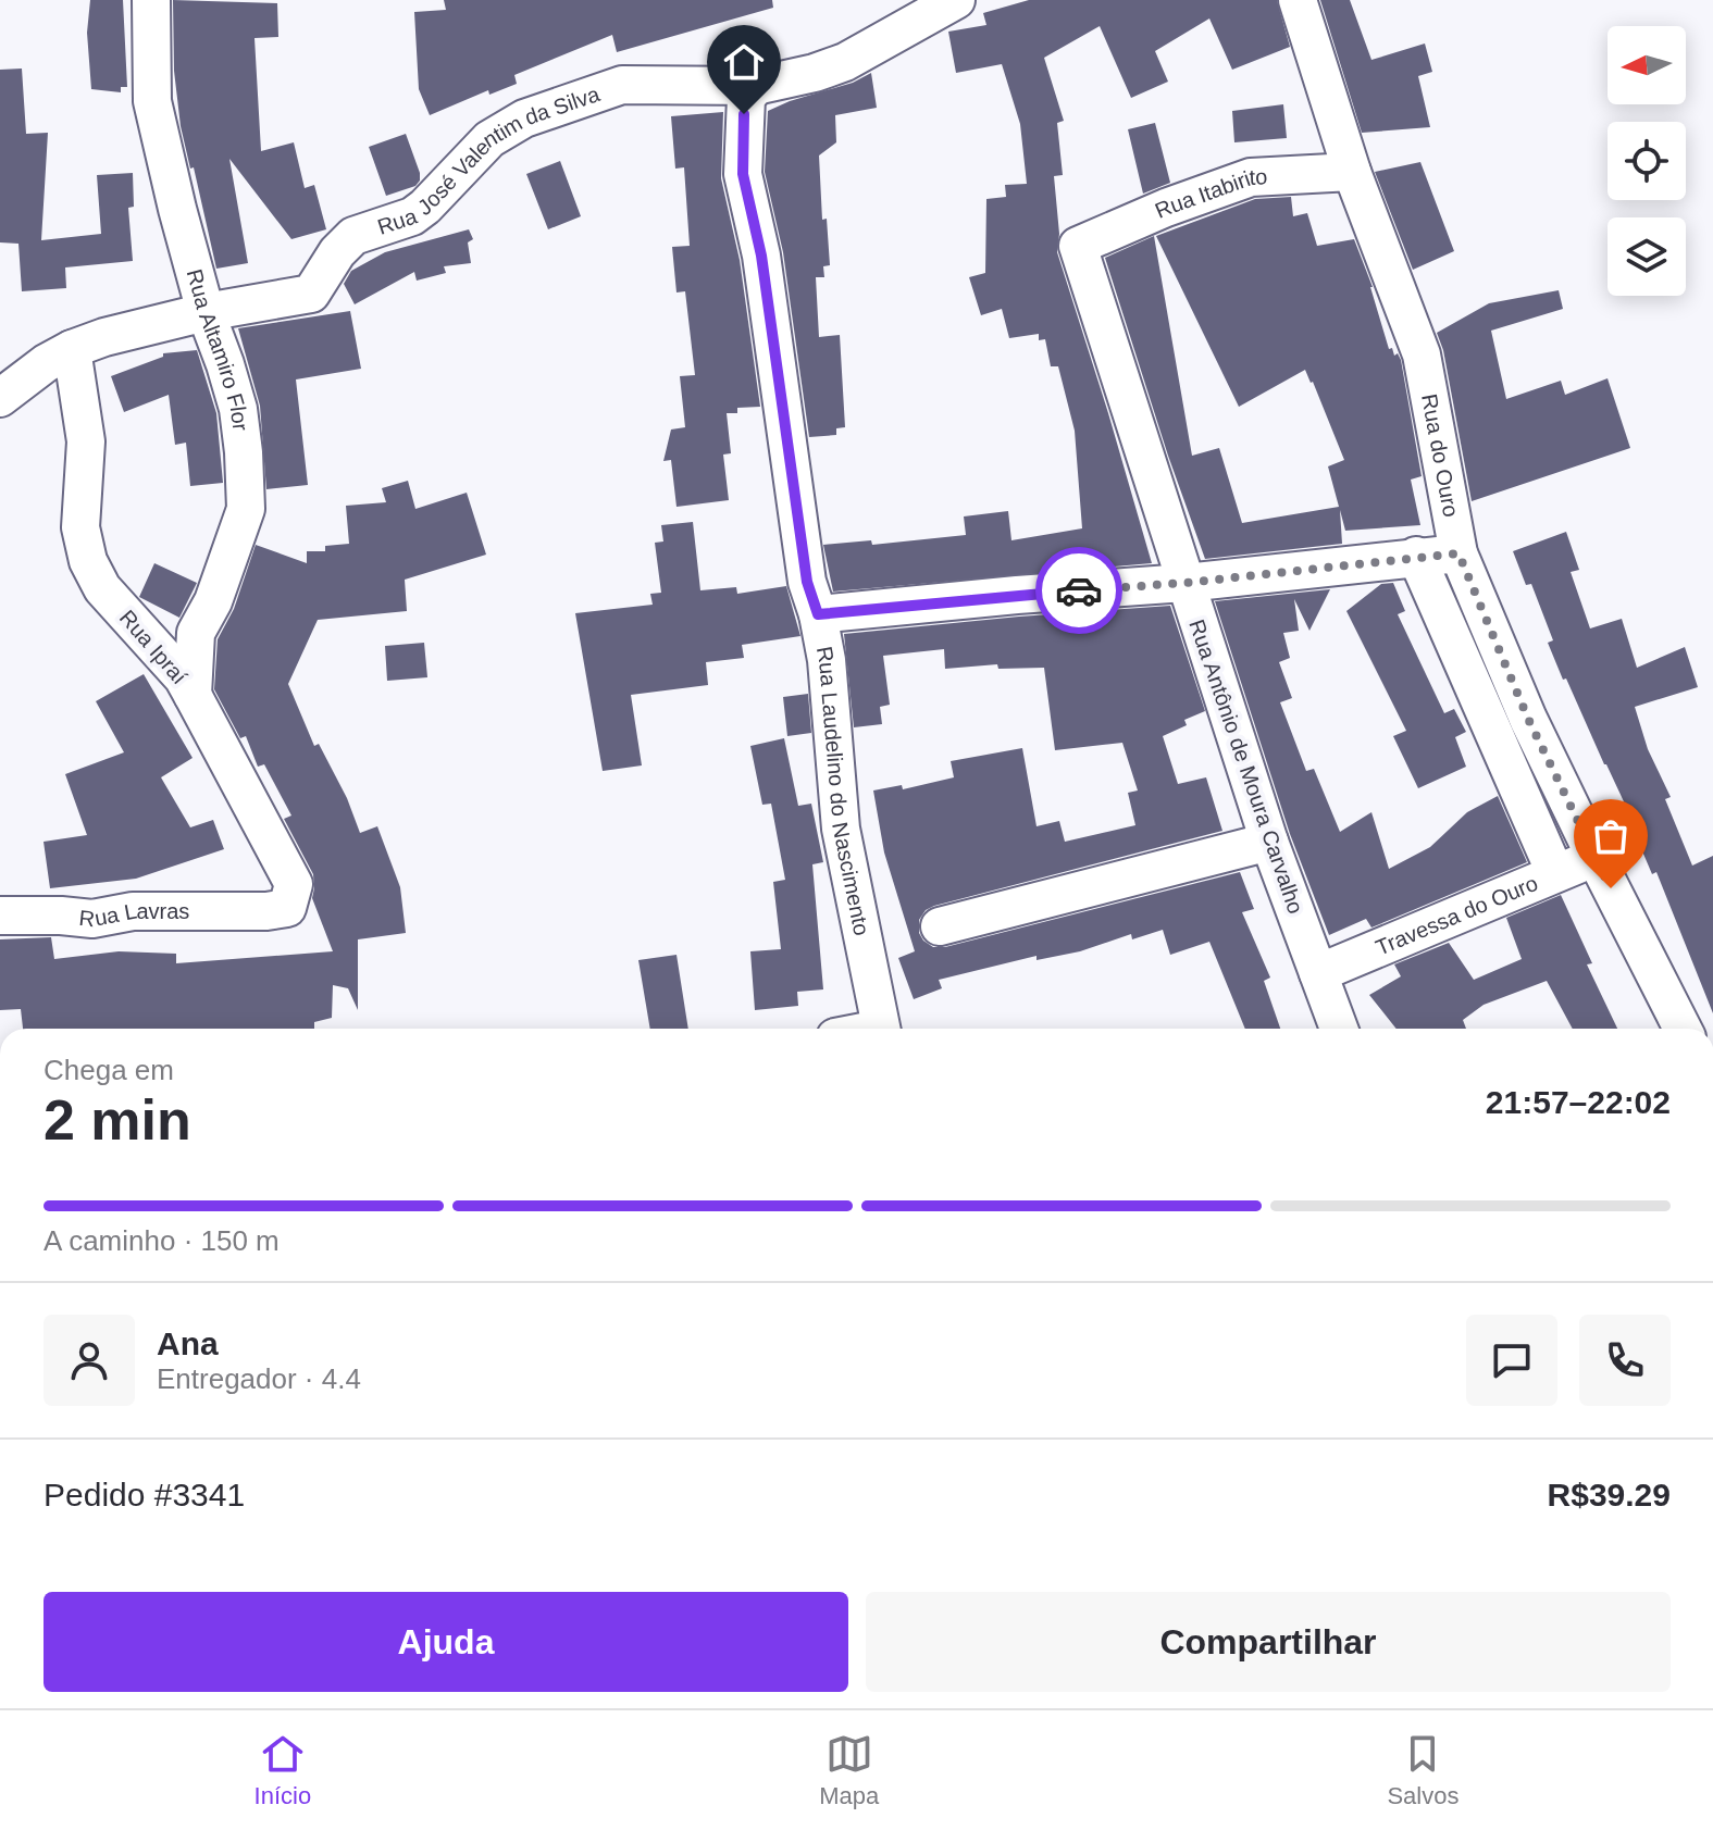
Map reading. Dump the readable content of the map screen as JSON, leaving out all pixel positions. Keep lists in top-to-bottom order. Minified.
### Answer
{"streets":{"street":["Rua José Valentim da Silva","Rua Itabirito","Rua Altamiro Flor","Rua do Ouro","Rua Ipraí","Rua Antônio de Moura Carvalho","Rua Laudelino do Nascimento","Rua Lavras","Travessa do Ouro"]},"crossings":[["Rua José Valentim da Silva","Rua Altamiro Flor"],["Rua José Valentim da Silva","Rua Ipraí"],["Rua José Valentim da Silva","Rua Laudelino do Nascimento"],["Rua Itabirito","Rua do Ouro"],["Rua Itabirito","Rua Antônio de Moura Carvalho"],["Rua Altamiro Flor","Rua Ipraí"],["Rua do Ouro","Travessa do Ouro"],["Rua Ipraí","Rua Lavras"],["Rua Antônio de Moura Carvalho","Travessa do Ouro"]],"north":"left","page":{"heading":["2 min","Chega em","21:57–22:02"],"panel":["Ana","Entregador · 4.4","Pedido #3341","R$39.29"],"bar":"A caminho · 150 m","buttons":["Ajuda","Compartilhar"],"tabs":["Início","Mapa","Salvos"]}}
